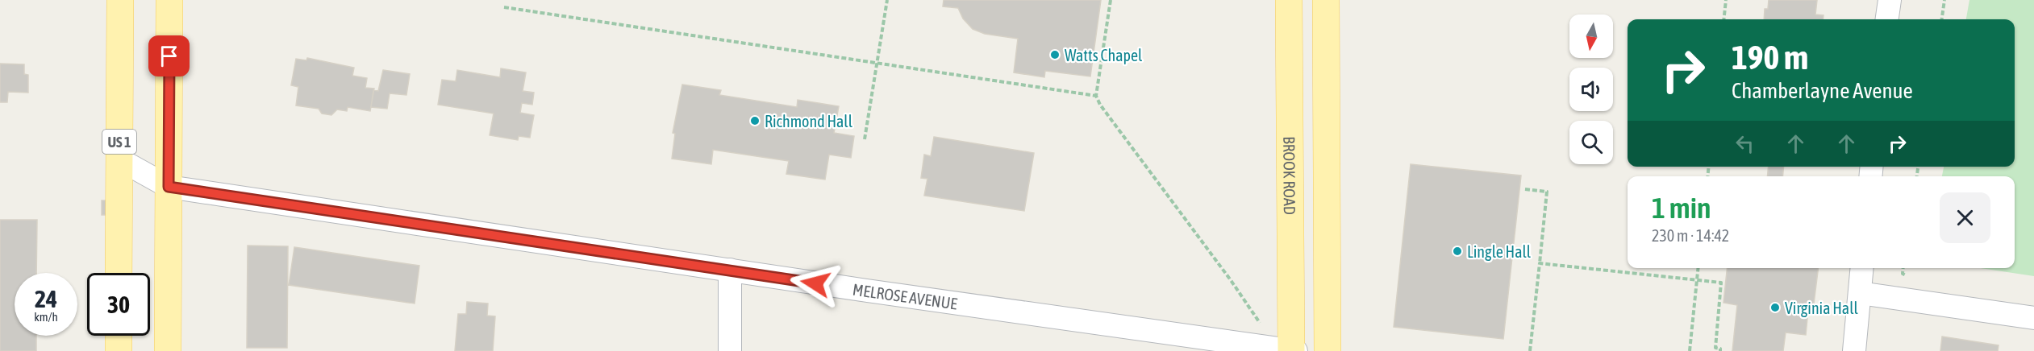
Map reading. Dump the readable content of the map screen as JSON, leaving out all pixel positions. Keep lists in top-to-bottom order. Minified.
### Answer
{"streets":{"main road":["US 1","BROOK ROAD"],"street":["MELROSE AVENUE"]},"crossings":[["US 1","MELROSE AVENUE"],["BROOK ROAD","MELROSE AVENUE"]],"places":["Watts Chapel","Richmond Hall","Lingle Hall","Virginia Hall"],"north":"bottom","page":{"turn":["190 m","Chamberlayne Avenue"],"heading":["1 min","230 m · 14:42"],"speed":"24 km/h","limit":"30"}}
